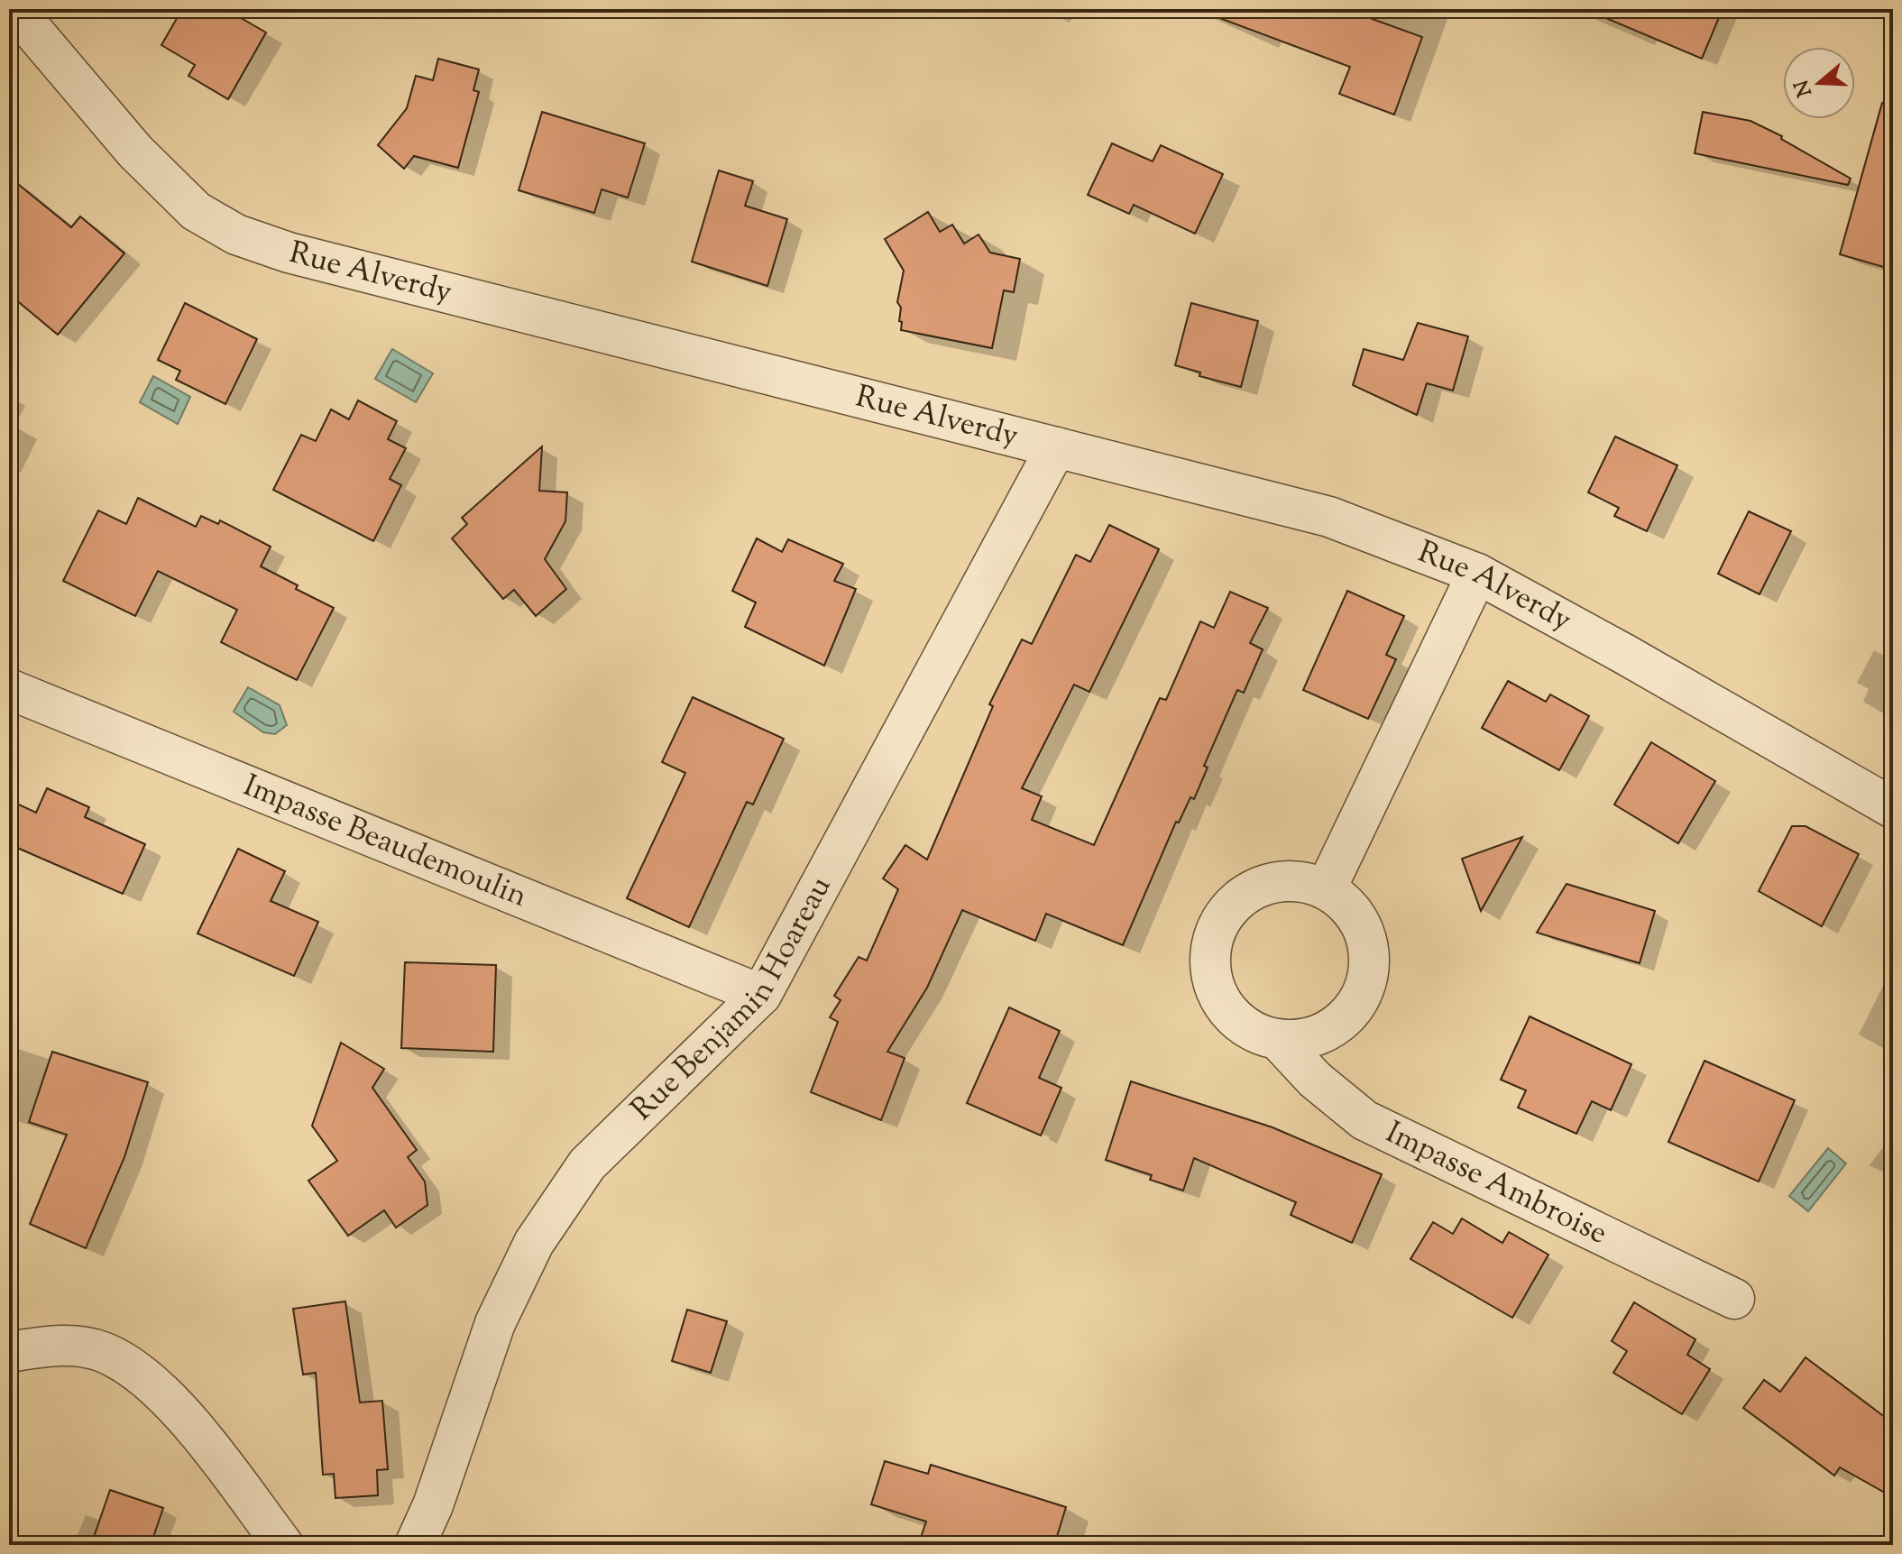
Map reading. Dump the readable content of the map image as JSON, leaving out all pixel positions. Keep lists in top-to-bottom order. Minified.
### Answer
{"streets":{"street":["Rue Alverdy","Impasse Beaudemoulin","Rue Benjamin Hoareau","Impasse Ambroise"]},"crossings":[["Rue Alverdy","Rue Benjamin Hoareau"],["Impasse Beaudemoulin","Rue Benjamin Hoareau"]],"north":"left"}
